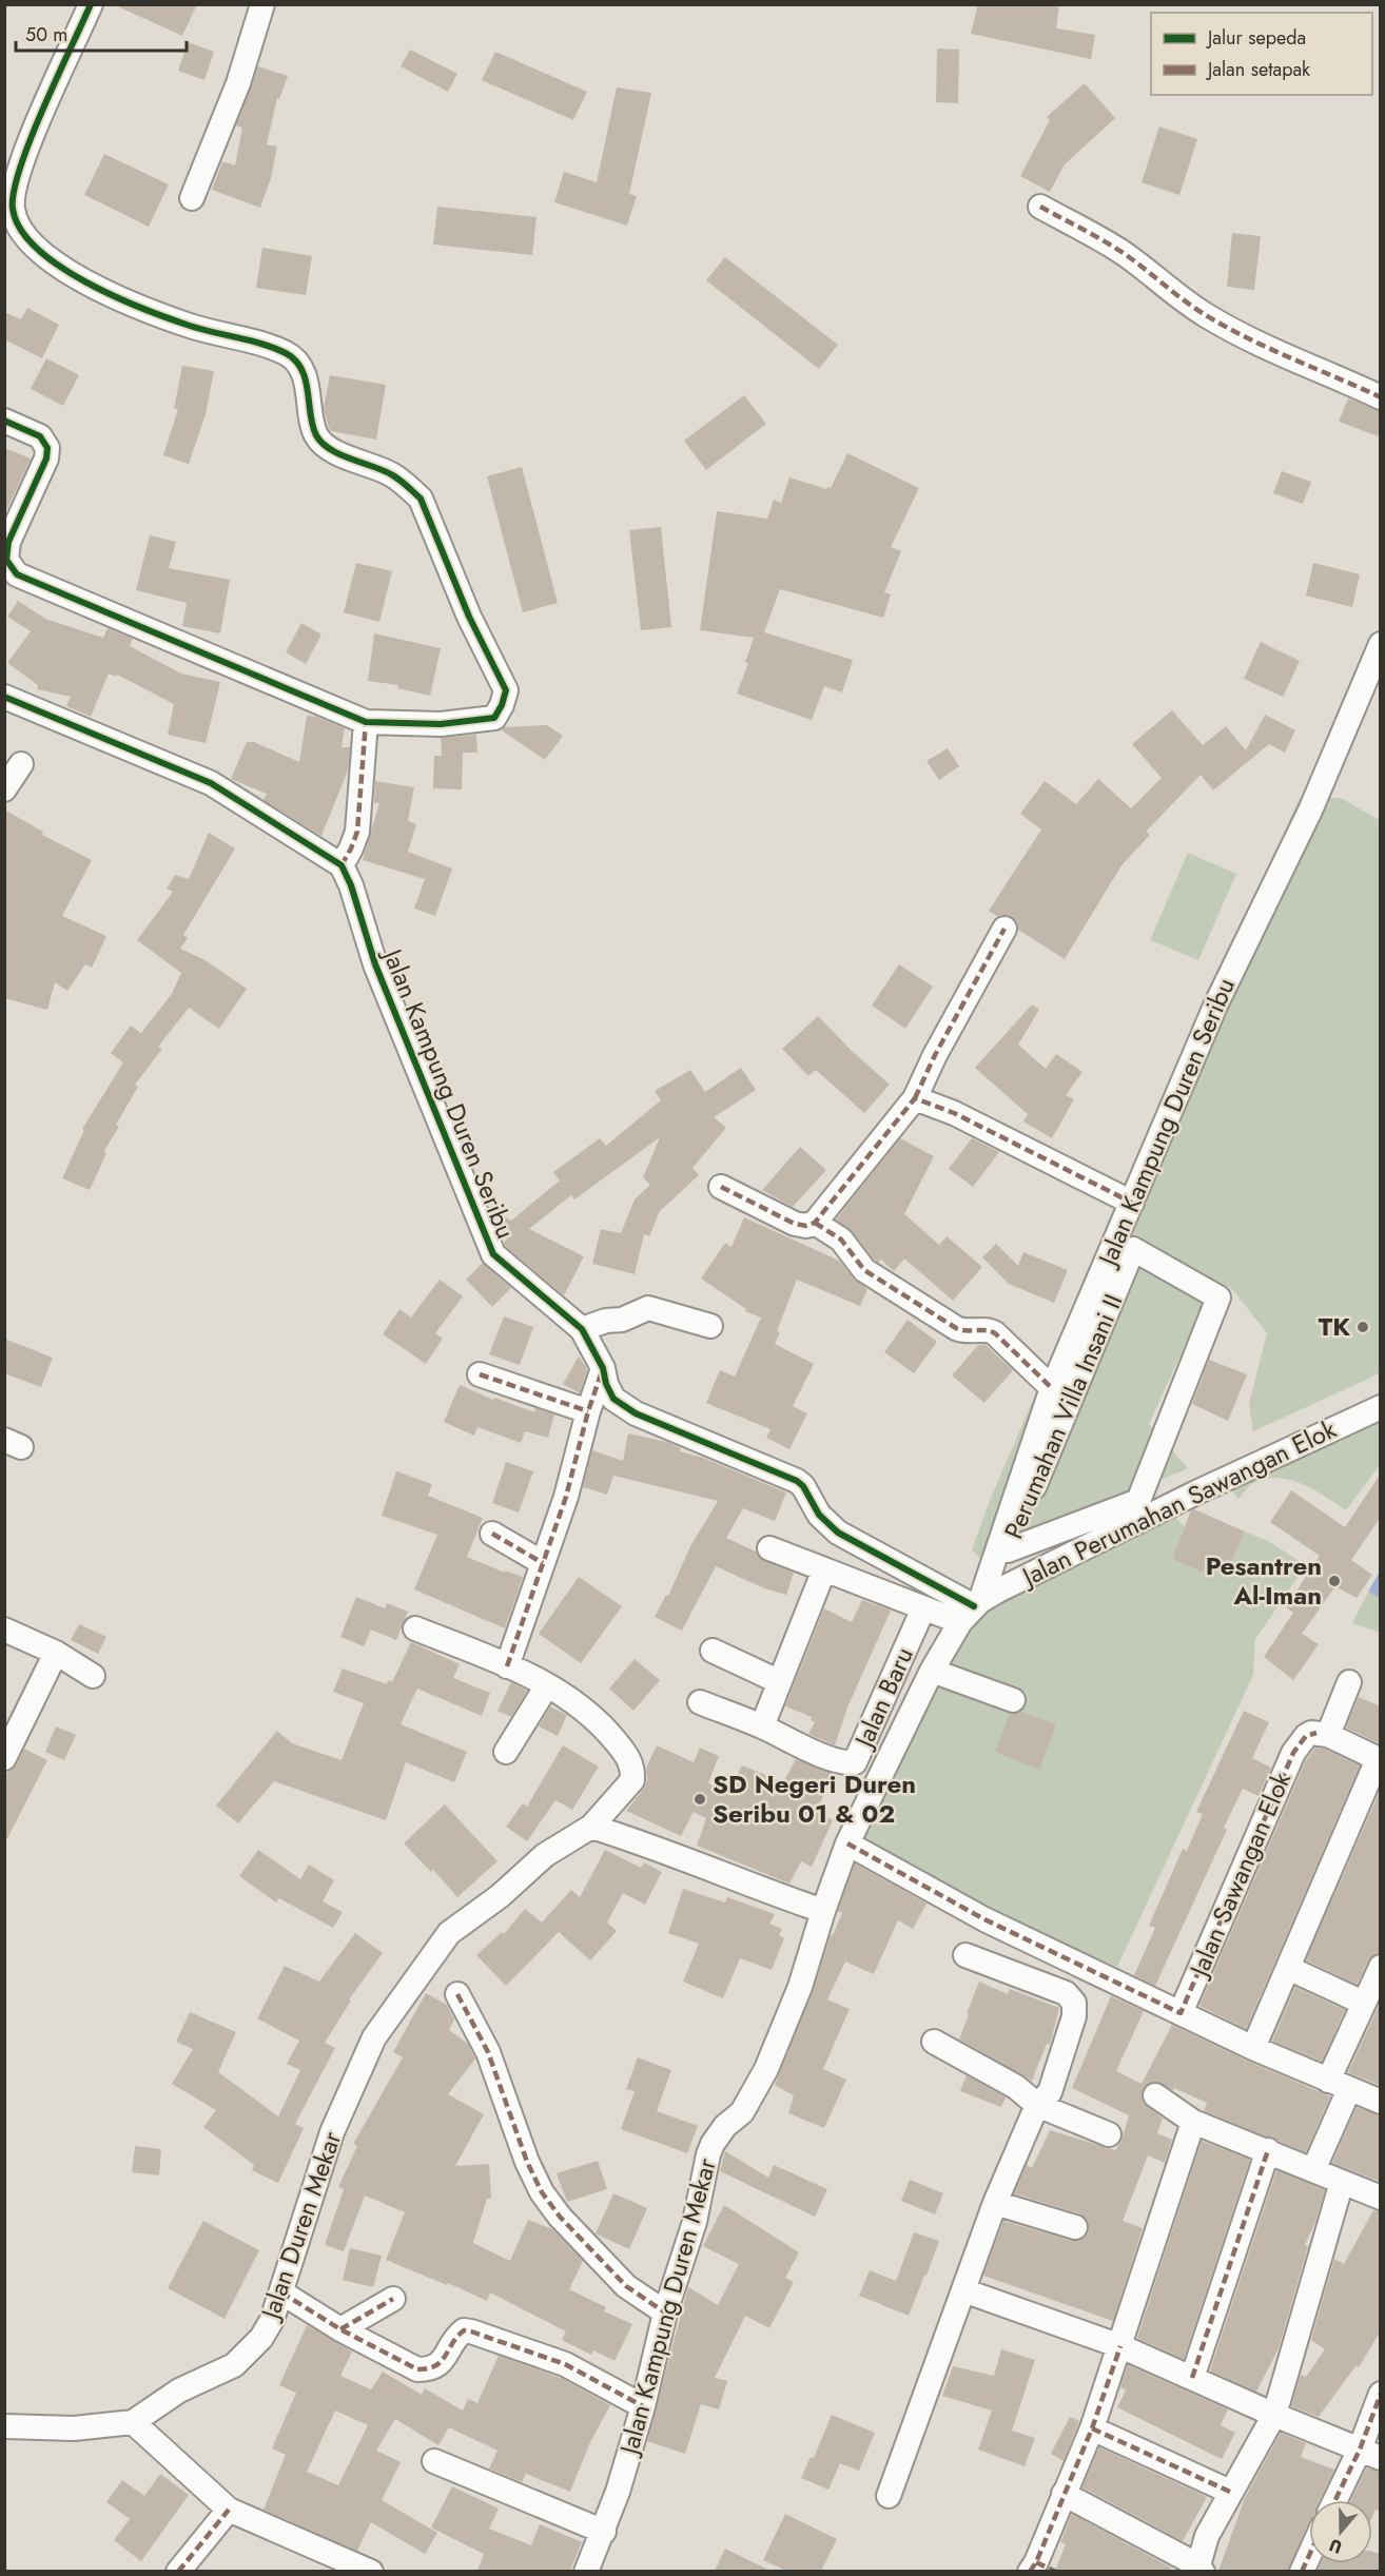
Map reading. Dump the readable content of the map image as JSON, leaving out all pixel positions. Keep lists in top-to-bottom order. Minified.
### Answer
{"streets":{"street":["Jalan Kampung Duren Seribu","Perumahan Villa Insani II","Jalan Perumahan Sawangan Elok","Jalan Baru","Jalan Sawangan Elok","Jalan Duren Mekar","Jalan Kampung Duren Mekar"]},"crossings":[["Jalan Kampung Duren Seribu","Perumahan Villa Insani II"],["Jalan Kampung Duren Seribu","Jalan Perumahan Sawangan Elok"],["Jalan Kampung Duren Seribu","Jalan Kampung Duren Mekar"],["Perumahan Villa Insani II","Jalan Perumahan Sawangan Elok"]],"places":["TK","Pesantren Al-Iman","SD Negeri Duren Seribu 01 & 02"],"legend":["Jalur sepeda","Jalan setapak"],"scale_bar":"50 m","north":"bottom"}
